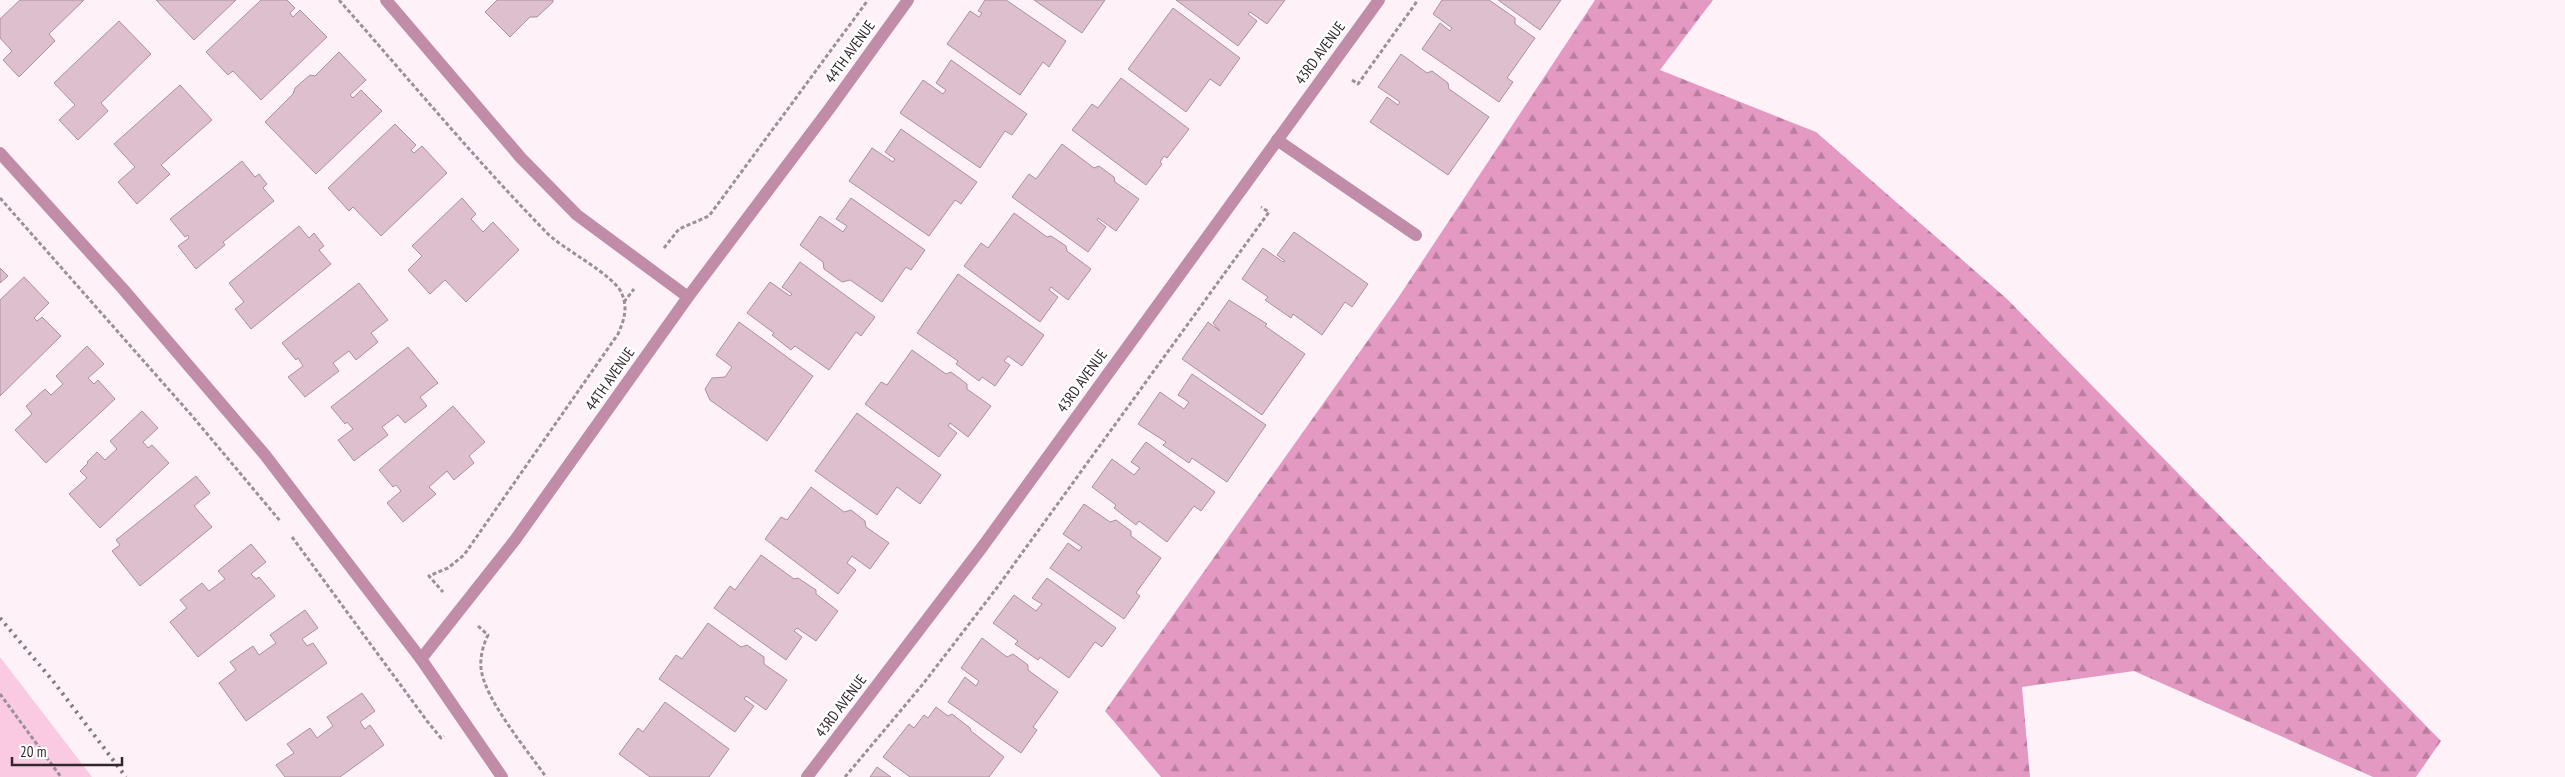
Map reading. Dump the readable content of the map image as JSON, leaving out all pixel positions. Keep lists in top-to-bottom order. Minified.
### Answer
{"streets":{"street":["44TH AVENUE","43RD AVENUE"]},"scale_bar":"20 m"}
